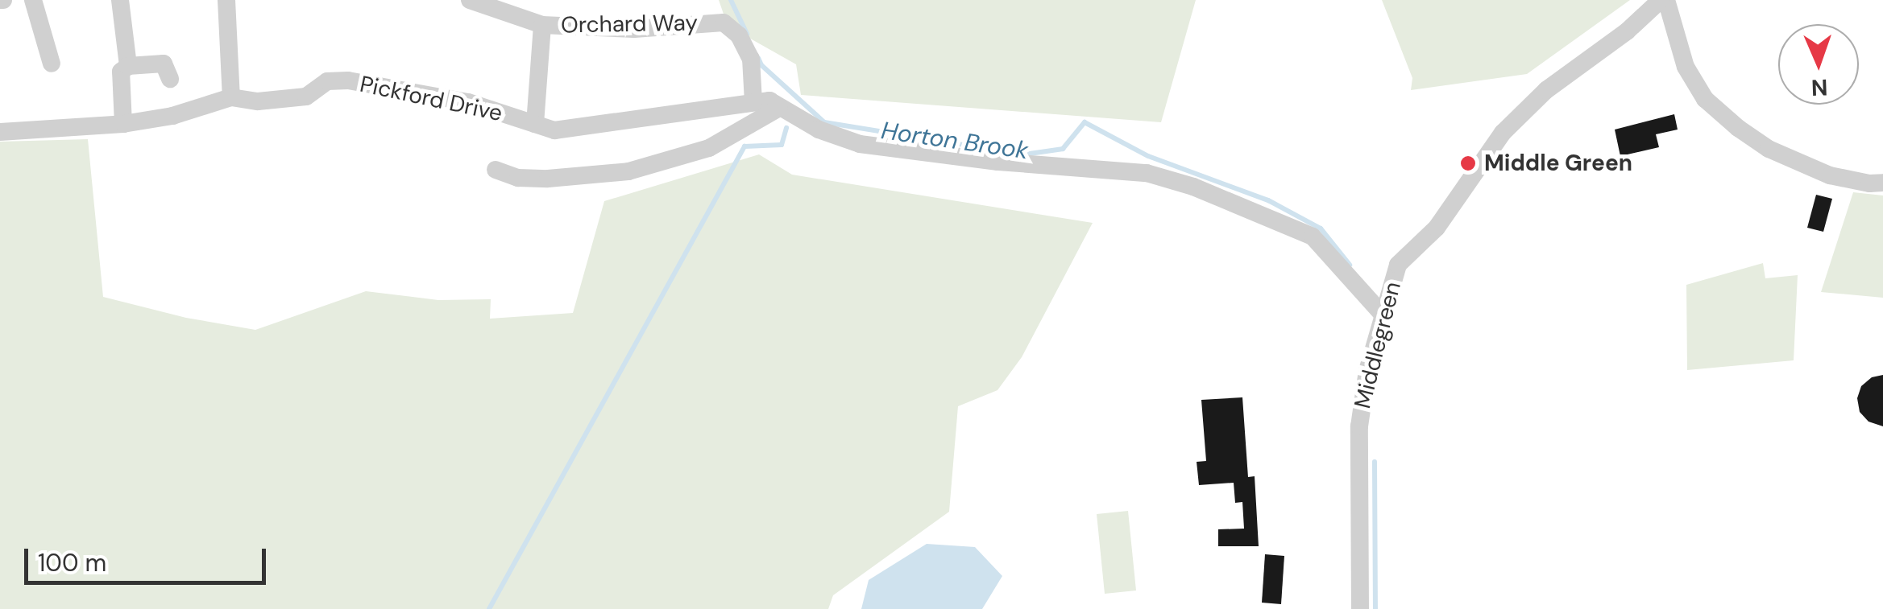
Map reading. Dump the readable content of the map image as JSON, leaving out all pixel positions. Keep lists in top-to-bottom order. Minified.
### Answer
{"streets":{"street":["Orchard Way","Pickford Drive","Middlegreen"]},"crossings":[["Orchard Way","Pickford Drive"]],"water":["Horton Brook"],"places":["Middle Green"],"scale_bar":"100 m","north":"bottom"}
